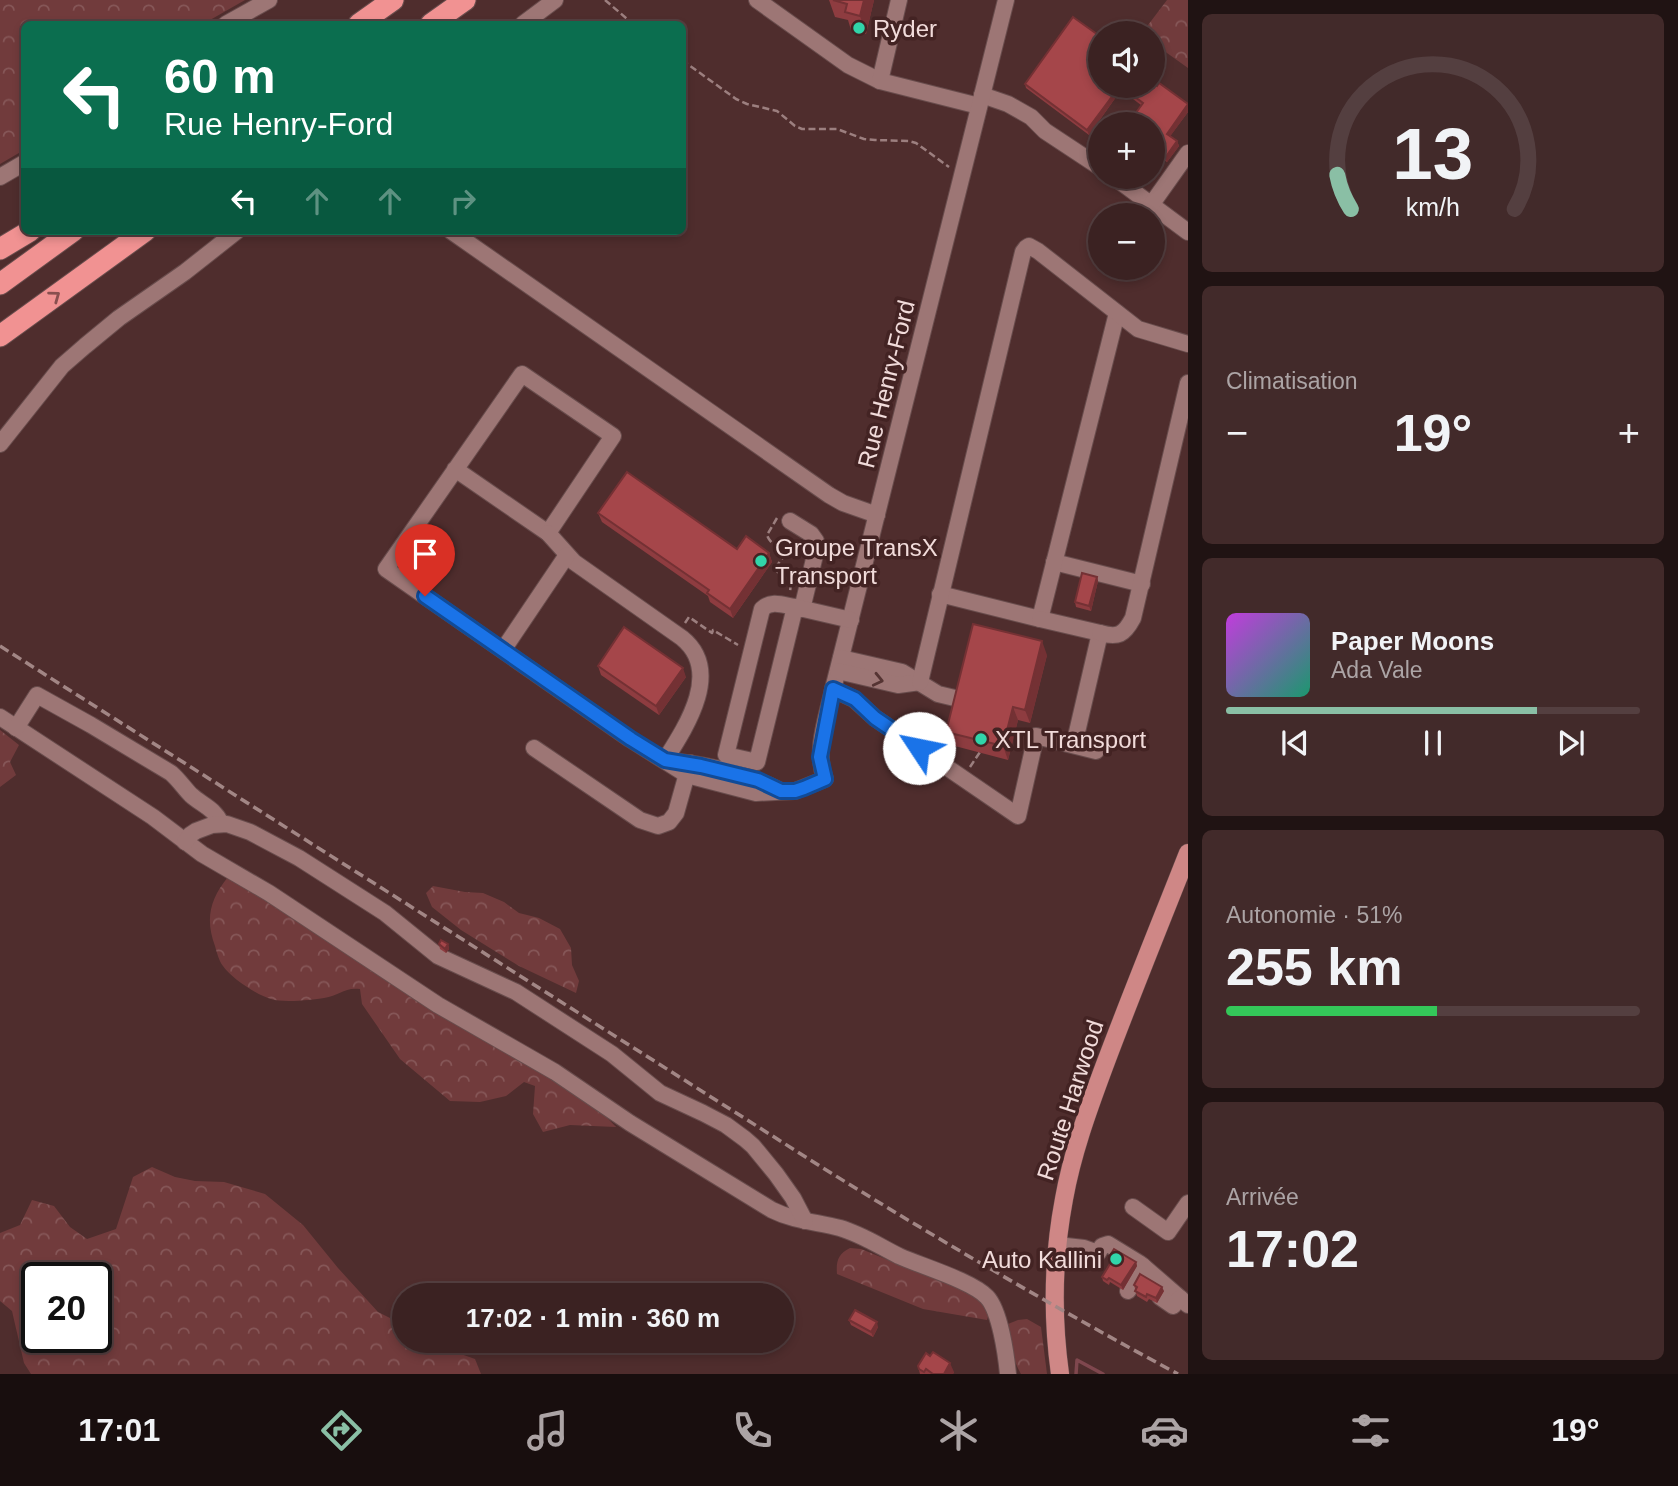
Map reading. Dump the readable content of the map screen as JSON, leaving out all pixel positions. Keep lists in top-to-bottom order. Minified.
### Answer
{"streets":{"main road":["Route Harwood"],"street":["Rue Henry-Ford"]},"places":["Ryder","Groupe TransX Transport","XTL Transport","Auto Kallini"],"page":{"map_buttons":["+","−"],"turn":["60 m","Rue Henry-Ford"],"tile":["Climatisation",["Autonomie · 51%","255 km"],["Arrivée","17:02"]],"heat":["−","19°","+"],"song":["Paper Moons","Ada Vale"],"limit":"20","trip":"17:02 · 1 min · 360 m","tabs":["17:01","19°"],"gauge":["13","km/h"]}}
